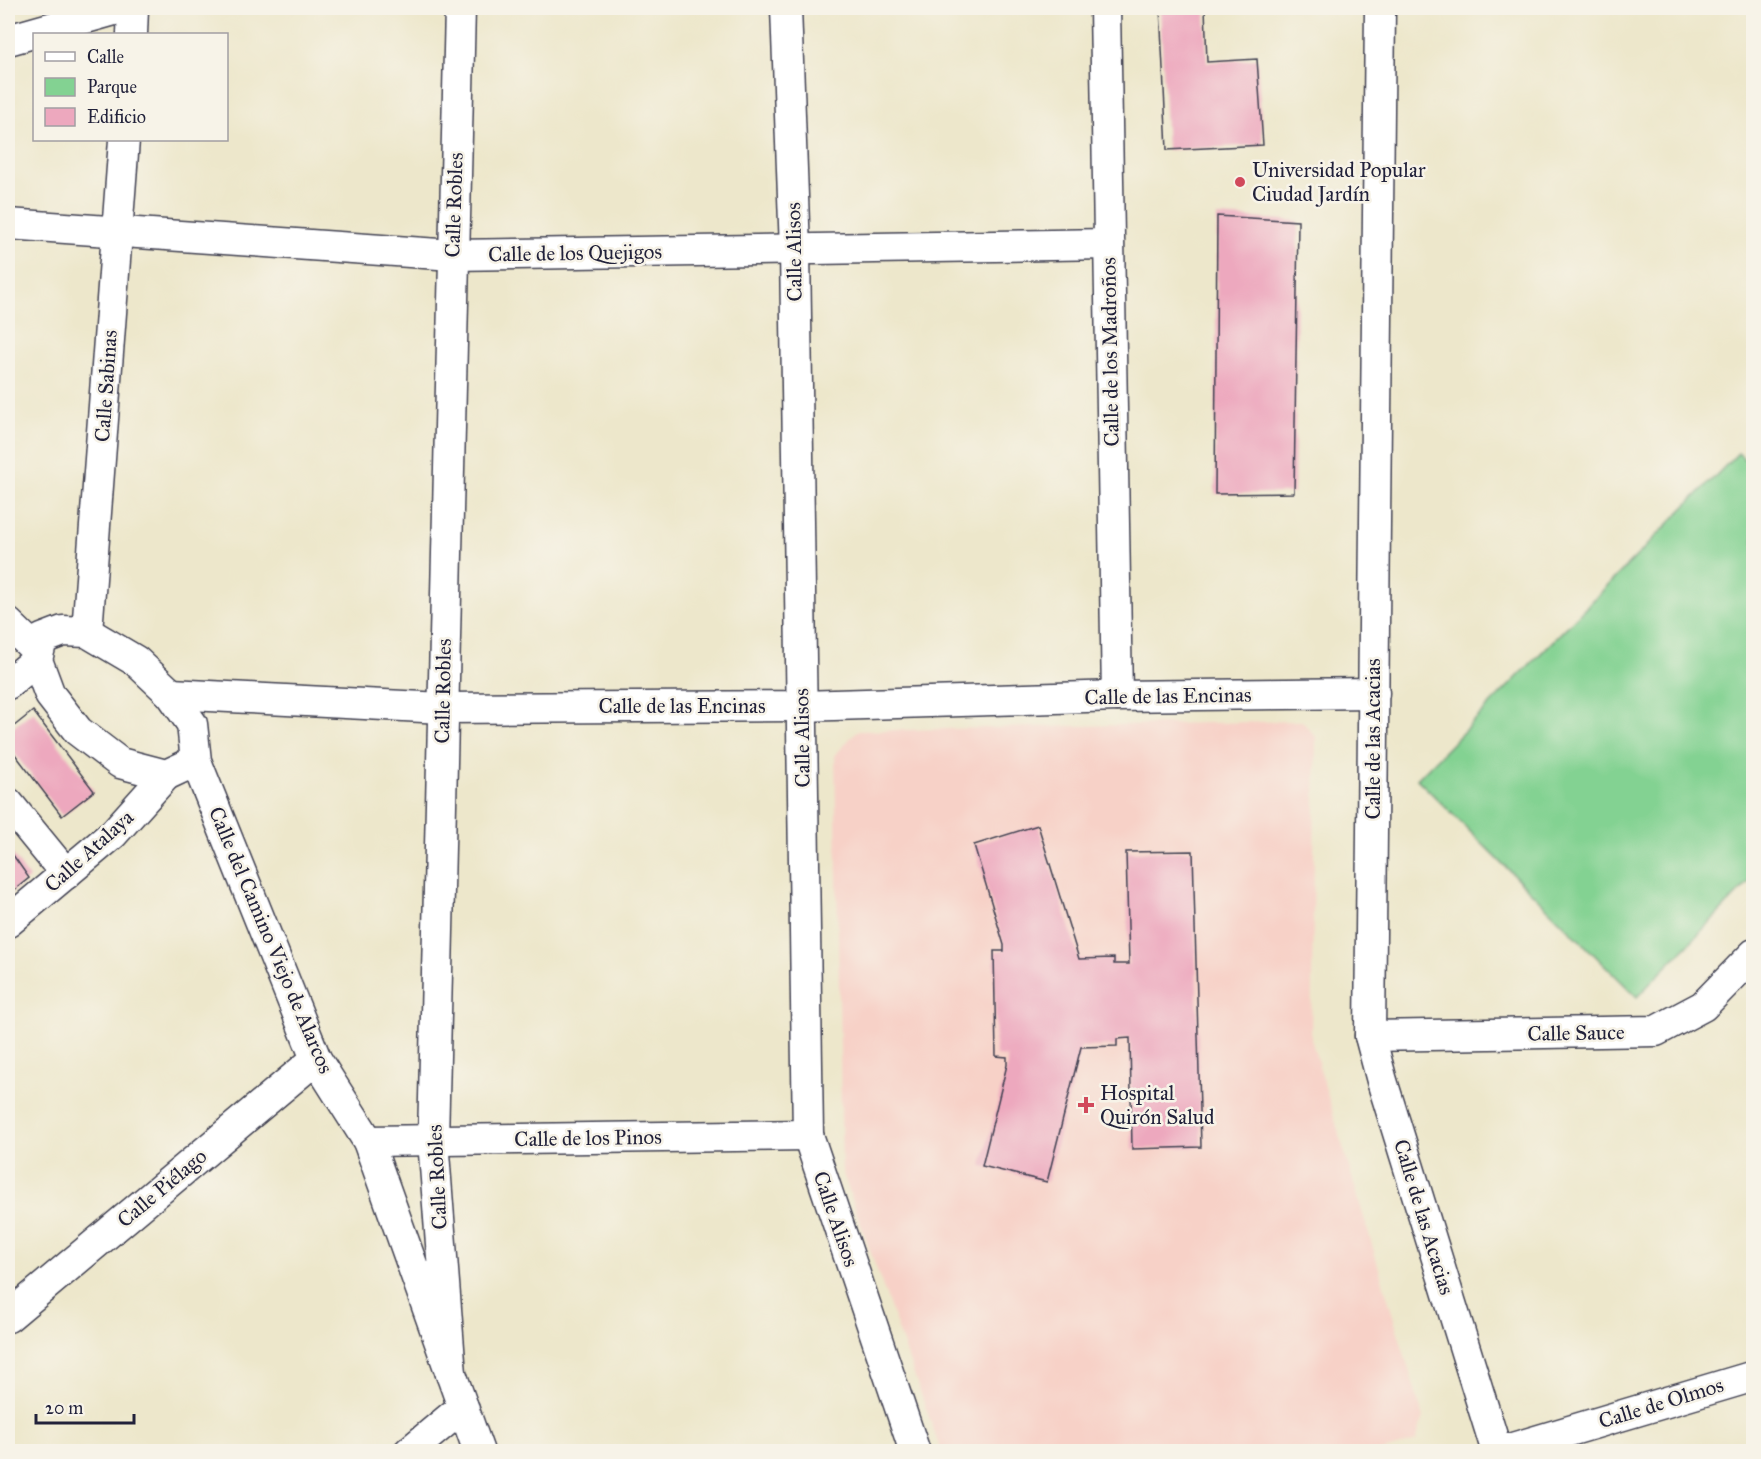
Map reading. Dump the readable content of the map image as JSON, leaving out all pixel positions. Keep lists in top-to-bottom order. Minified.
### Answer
{"streets":{"street":["Calle Robles","Calle Alisos","Calle de los Quejigos","Calle de los Madroños","Calle Sabinas","Calle de las Encinas","Calle de las Acacias","Calle Atalaya","Calle del Camino Viejo de Alarcos","Calle Sauce","Calle de los Pinos","Calle Piélago","Calle de Olmos"]},"crossings":[["Calle Robles","Calle de los Quejigos"],["Calle Robles","Calle de las Encinas"],["Calle Robles","Calle del Camino Viejo de Alarcos"],["Calle Robles","Calle de los Pinos"],["Calle Alisos","Calle de los Quejigos"],["Calle Alisos","Calle de las Encinas"],["Calle Alisos","Calle de los Pinos"],["Calle de los Quejigos","Calle de los Madroños"],["Calle de los Quejigos","Calle Sabinas"],["Calle de los Madroños","Calle de las Encinas"],["Calle Sabinas","Calle del Camino Viejo de Alarcos"],["Calle de las Encinas","Calle de las Acacias"],["Calle de las Encinas","Calle del Camino Viejo de Alarcos"],["Calle de las Acacias","Calle Sauce"],["Calle de las Acacias","Calle de Olmos"],["Calle del Camino Viejo de Alarcos","Calle de los Pinos"],["Calle del Camino Viejo de Alarcos","Calle Piélago"]],"places":{"other":["Universidad Popular Ciudad Jardín"],"health":["Hospital Quirón Salud"]},"legend":["Calle","Parque","Edificio"],"scale_bar":"20 m"}
